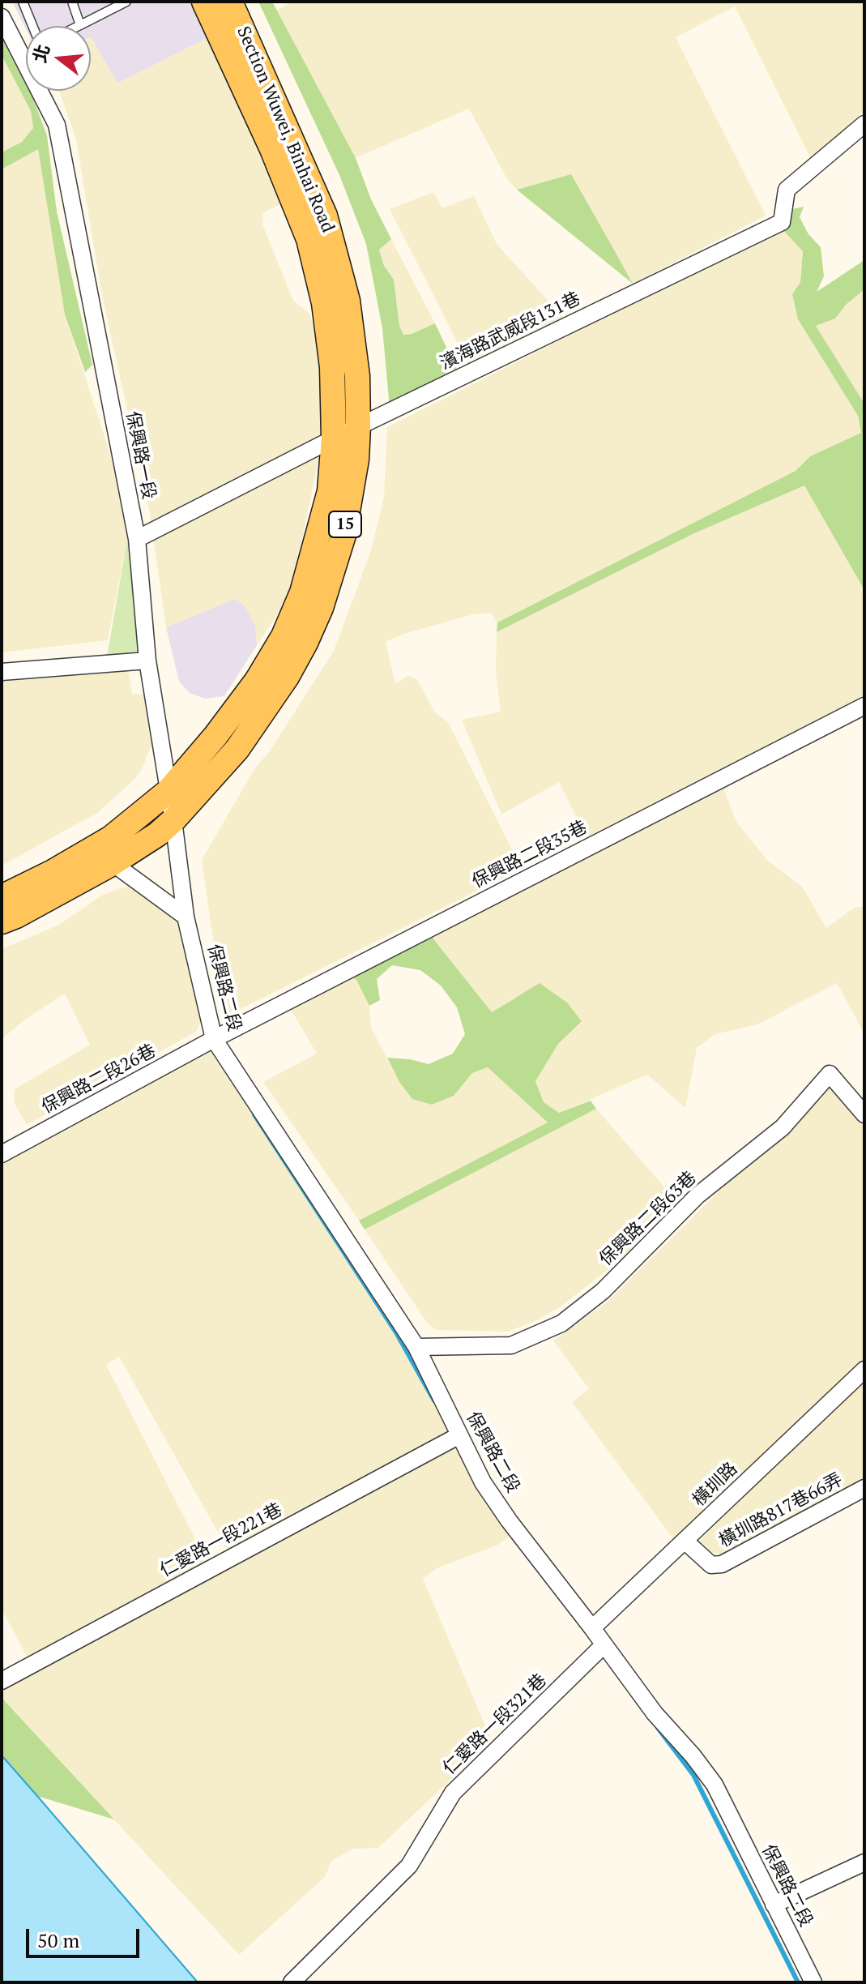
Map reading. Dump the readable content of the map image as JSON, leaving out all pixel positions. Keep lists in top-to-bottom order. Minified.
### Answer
{"streets":{"main road":["Section Wuwei, Binhai Road","15"],"street":["濱海路武威段131巷","保興路一段","保興路二段35巷","保興路二段","保興路二段26巷","保興路二段63巷","橫圳路","橫圳路817巷66弄","仁愛路一段221巷","仁愛路一段321巷"]},"crossings":[["Section Wuwei, Binhai Road","濱海路武威段131巷"],["Section Wuwei, Binhai Road","保興路一段"],["濱海路武威段131巷","保興路一段"],["保興路一段","保興路二段"],["保興路二段35巷","保興路二段"],["保興路二段35巷","保興路二段26巷"],["保興路二段","保興路二段26巷"],["保興路二段","保興路二段63巷"],["保興路二段","橫圳路"],["保興路二段","仁愛路一段221巷"],["保興路二段","仁愛路一段321巷"],["橫圳路","橫圳路817巷66弄"]],"scale_bar":"50 m","north":"left"}
